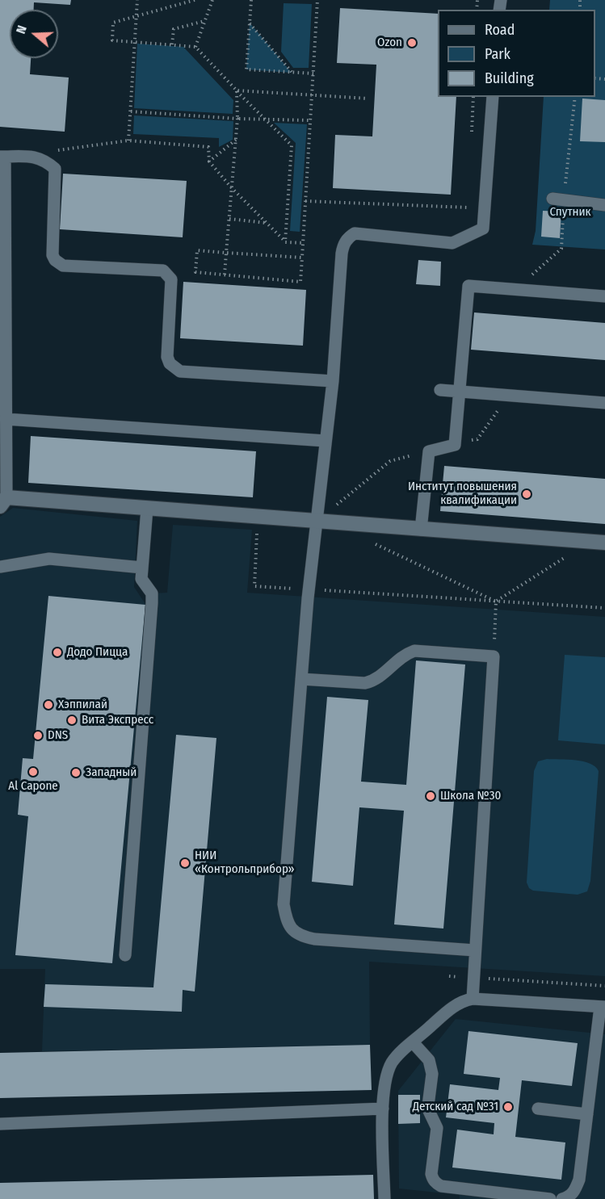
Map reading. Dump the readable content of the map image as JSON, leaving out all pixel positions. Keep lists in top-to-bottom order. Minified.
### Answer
{"parks":["Спутник"],"places":["Ozon","Институт повышения квалификации","Додо Пицца","Хэппилай","Вита Экспресс","DNS","Al Capone","Западный","Школа №30","НИИ «Контрольприбор»","Детский сад №31"],"legend":["Road","Park","Building"],"north":"left"}
